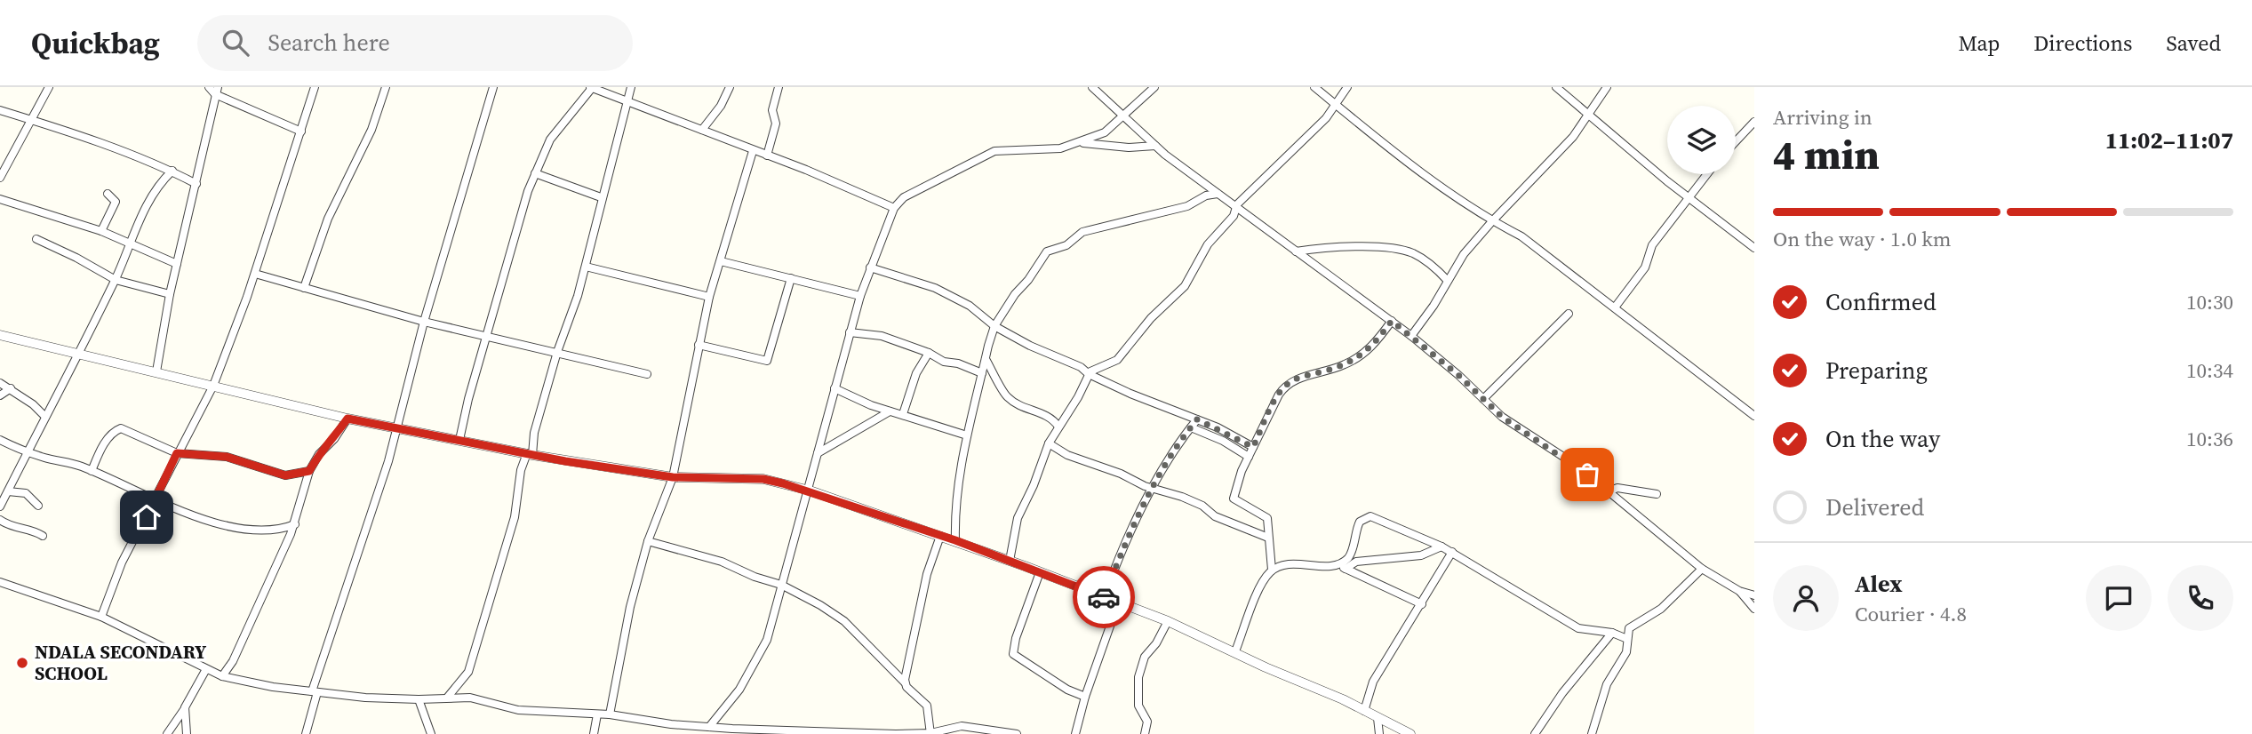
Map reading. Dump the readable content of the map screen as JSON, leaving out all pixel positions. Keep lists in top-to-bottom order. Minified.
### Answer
{"places":["NDALA SECONDARY SCHOOL"],"page":{"header":"Quickbag","search":"Search here","nav":["Map","Directions","Saved"],"heading":["4 min","Arriving in","11:02–11:07"],"panel":["Alex","Courier · 4.8"],"bar":"On the way · 1.0 km","list":[["Confirmed","10:30"],["Preparing","10:34"],["On the way","10:36"],"Delivered"]}}
